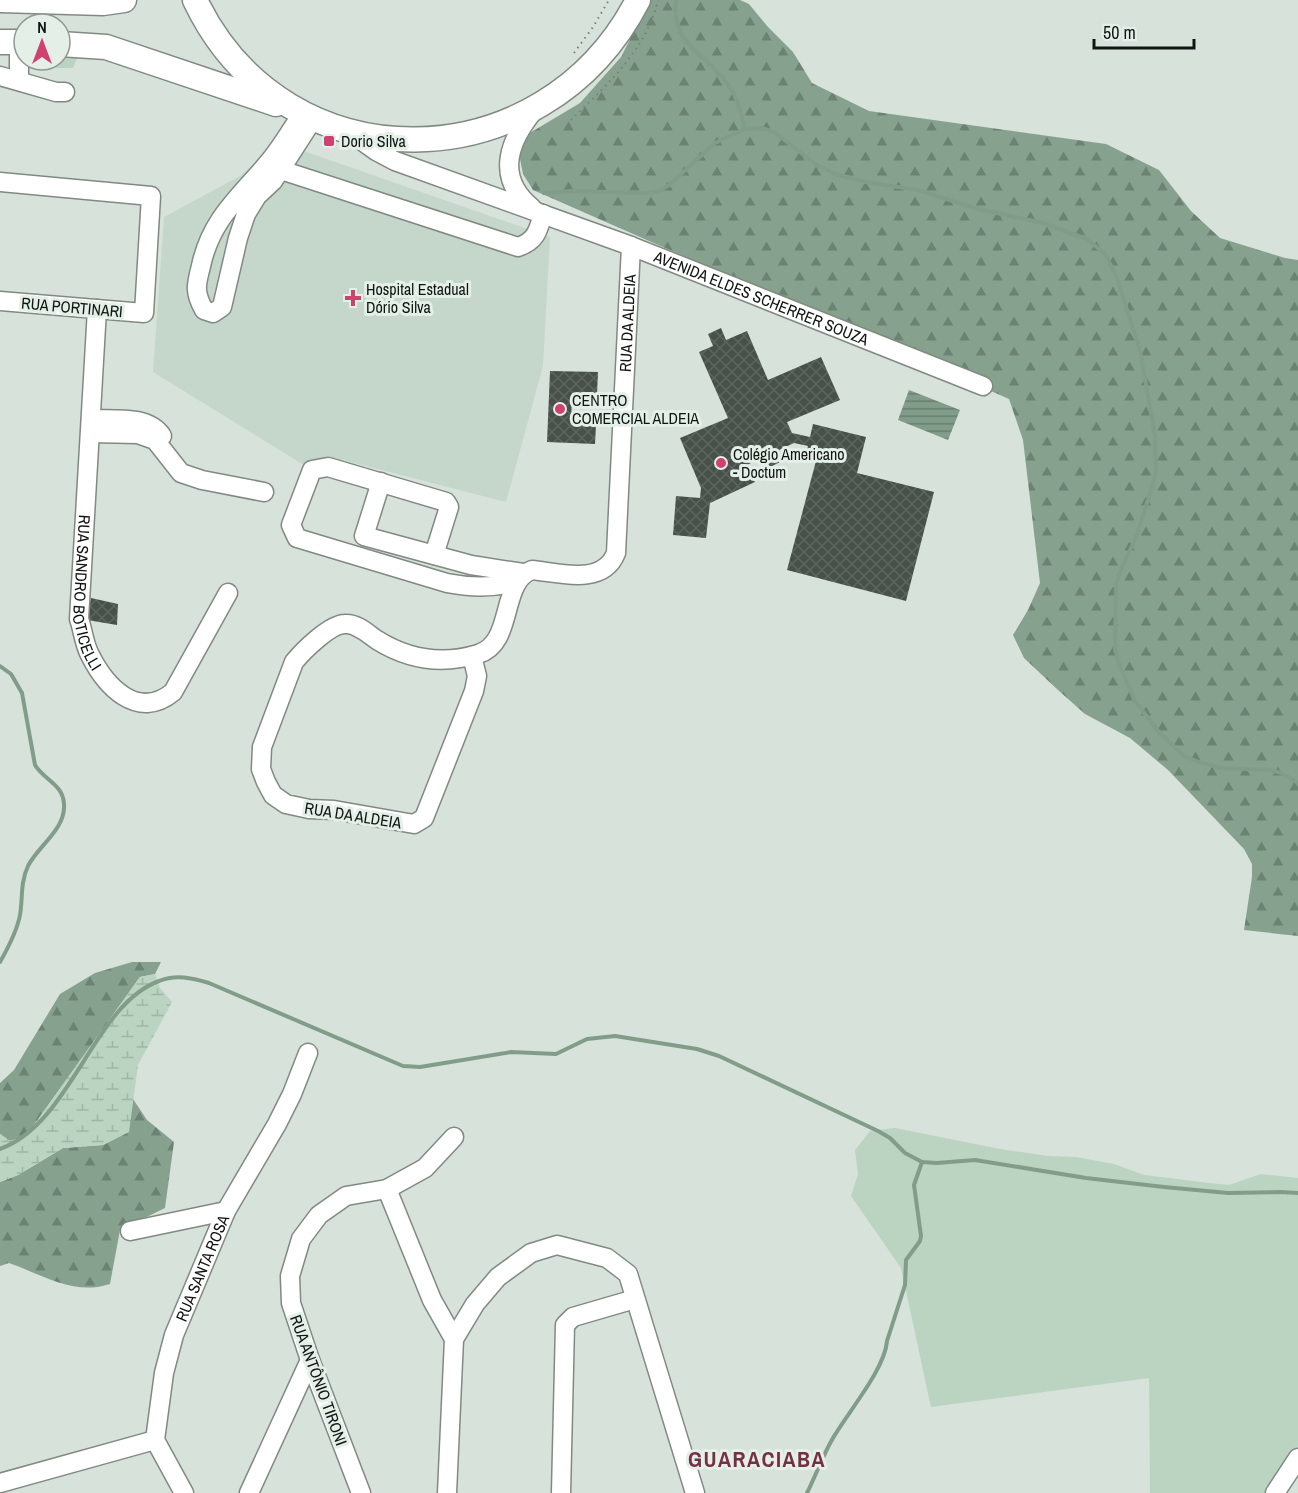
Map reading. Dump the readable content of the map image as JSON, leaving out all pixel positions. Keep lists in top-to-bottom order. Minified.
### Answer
{"streets":{"street":["AVENIDA ELDES SCHERRER SOUZA","RUA PORTINARI","RUA DA ALDEIA","RUA SANDRO BOTICELLI","RUA SANTA ROSA","RUA ANTÔNIO TIRONI"]},"crossings":[["AVENIDA ELDES SCHERRER SOUZA","RUA DA ALDEIA"],["RUA PORTINARI","RUA SANDRO BOTICELLI"]],"districts":["GUARACIABA"],"places":{"transit":["Dorio Silva"],"health":["Hospital Estadual Dório Silva"],"other":["CENTRO COMERCIAL ALDEIA","Colégio Americano - Doctum"]},"scale_bar":"50 m","north":"top"}
